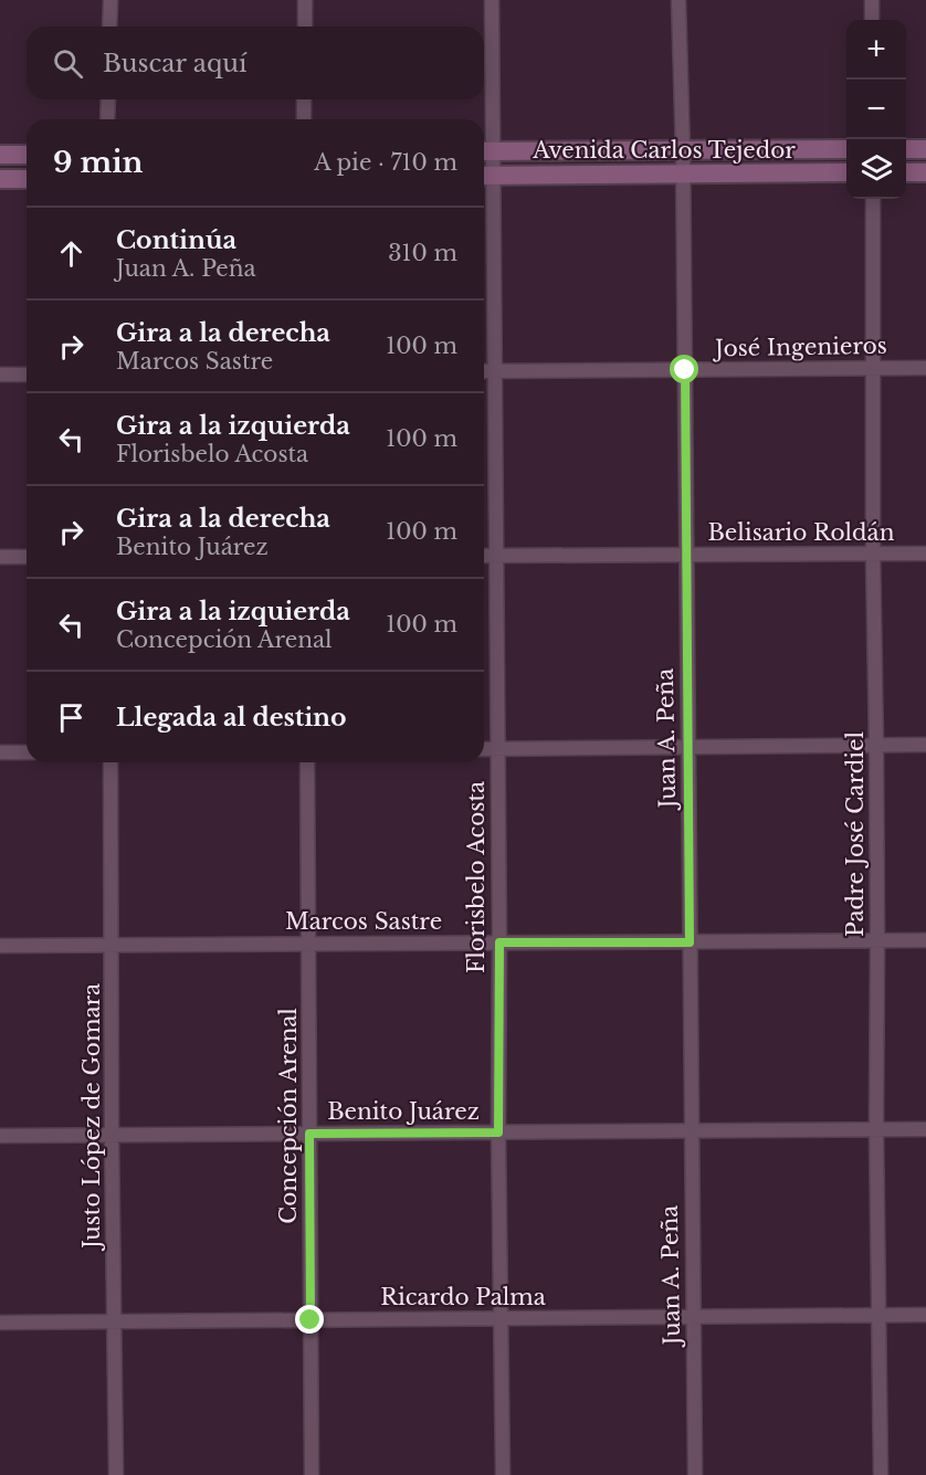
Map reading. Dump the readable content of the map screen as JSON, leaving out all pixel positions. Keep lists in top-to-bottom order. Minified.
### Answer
{"streets":{"main road":["Avenida Carlos Tejedor"],"street":["José Ingenieros","Belisario Roldán","Juan A. Peña","Padre José Cardiel","Florisbelo Acosta","Marcos Sastre","Benito Juárez","Justo López de Gomara","Concepción Arenal","Ricardo Palma"]},"crossings":[["Avenida Carlos Tejedor","Juan A. Peña"],["Avenida Carlos Tejedor","Florisbelo Acosta"],["José Ingenieros","Juan A. Peña"],["José Ingenieros","Padre José Cardiel"],["José Ingenieros","Florisbelo Acosta"],["Belisario Roldán","Juan A. Peña"],["Belisario Roldán","Padre José Cardiel"],["Belisario Roldán","Florisbelo Acosta"],["Juan A. Peña","Marcos Sastre"],["Juan A. Peña","Benito Juárez"],["Juan A. Peña","Ricardo Palma"],["Padre José Cardiel","Marcos Sastre"],["Padre José Cardiel","Benito Juárez"],["Padre José Cardiel","Ricardo Palma"],["Florisbelo Acosta","Marcos Sastre"],["Florisbelo Acosta","Benito Juárez"],["Florisbelo Acosta","Ricardo Palma"],["Marcos Sastre","Justo López de Gomara"],["Marcos Sastre","Concepción Arenal"],["Benito Juárez","Justo López de Gomara"],["Benito Juárez","Concepción Arenal"],["Justo López de Gomara","Ricardo Palma"],["Concepción Arenal","Ricardo Palma"]],"page":{"map_buttons":["+","−"],"search":"Buscar aquí","heading":["9 min","A pie · 710 m"],"list":[["Continúa","Juan A. Peña","310 m"],["Gira a la derecha","Marcos Sastre","100 m"],["Gira a la izquierda","Florisbelo Acosta","100 m"],["Gira a la derecha","Benito Juárez","100 m"],["Gira a la izquierda","Concepción Arenal","100 m"],"Llegada al destino"]}}
